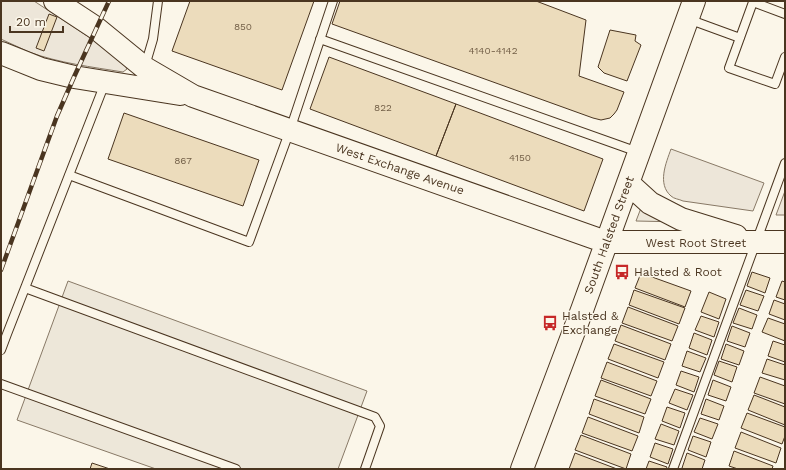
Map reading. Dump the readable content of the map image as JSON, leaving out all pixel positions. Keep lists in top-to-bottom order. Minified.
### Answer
{"streets":{"street":["West Exchange Avenue","South Halsted Street","West Root Street"]},"crossings":[["West Exchange Avenue","South Halsted Street"],["West Exchange Avenue","West Root Street"],["South Halsted Street","West Root Street"]],"places":{"bus stop":["Halsted & Root","Halsted & Exchange"]},"house_numbers":["850","4140-4142","822","4150","867"],"scale_bar":"20 m"}
